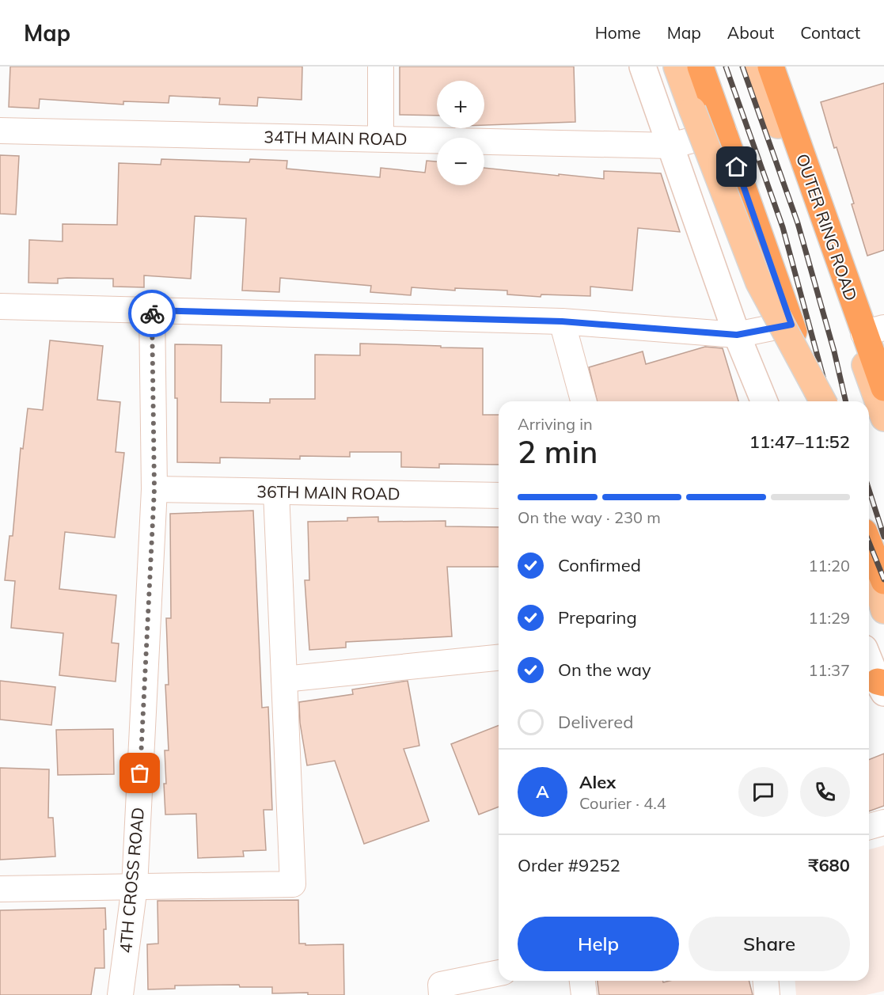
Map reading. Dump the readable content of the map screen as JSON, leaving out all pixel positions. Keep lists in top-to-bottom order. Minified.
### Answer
{"streets":{"highway":["OUTER RING ROAD"],"street":["34TH MAIN ROAD","36TH MAIN ROAD","4TH CROSS ROAD"]},"crossings":[["36TH MAIN ROAD","4TH CROSS ROAD"]],"page":{"header":"Map","nav":["Home","Map","About","Contact"],"map_buttons":["+","−"],"heading":["2 min","Arriving in","11:47–11:52"],"panel":["Alex","Courier · 4.4","Order #9252","₹680"],"bar":"On the way · 230 m","list":[["Confirmed","11:20"],["Preparing","11:29"],["On the way","11:37"],"Delivered"],"round":"A","buttons":["Help","Share"]}}
